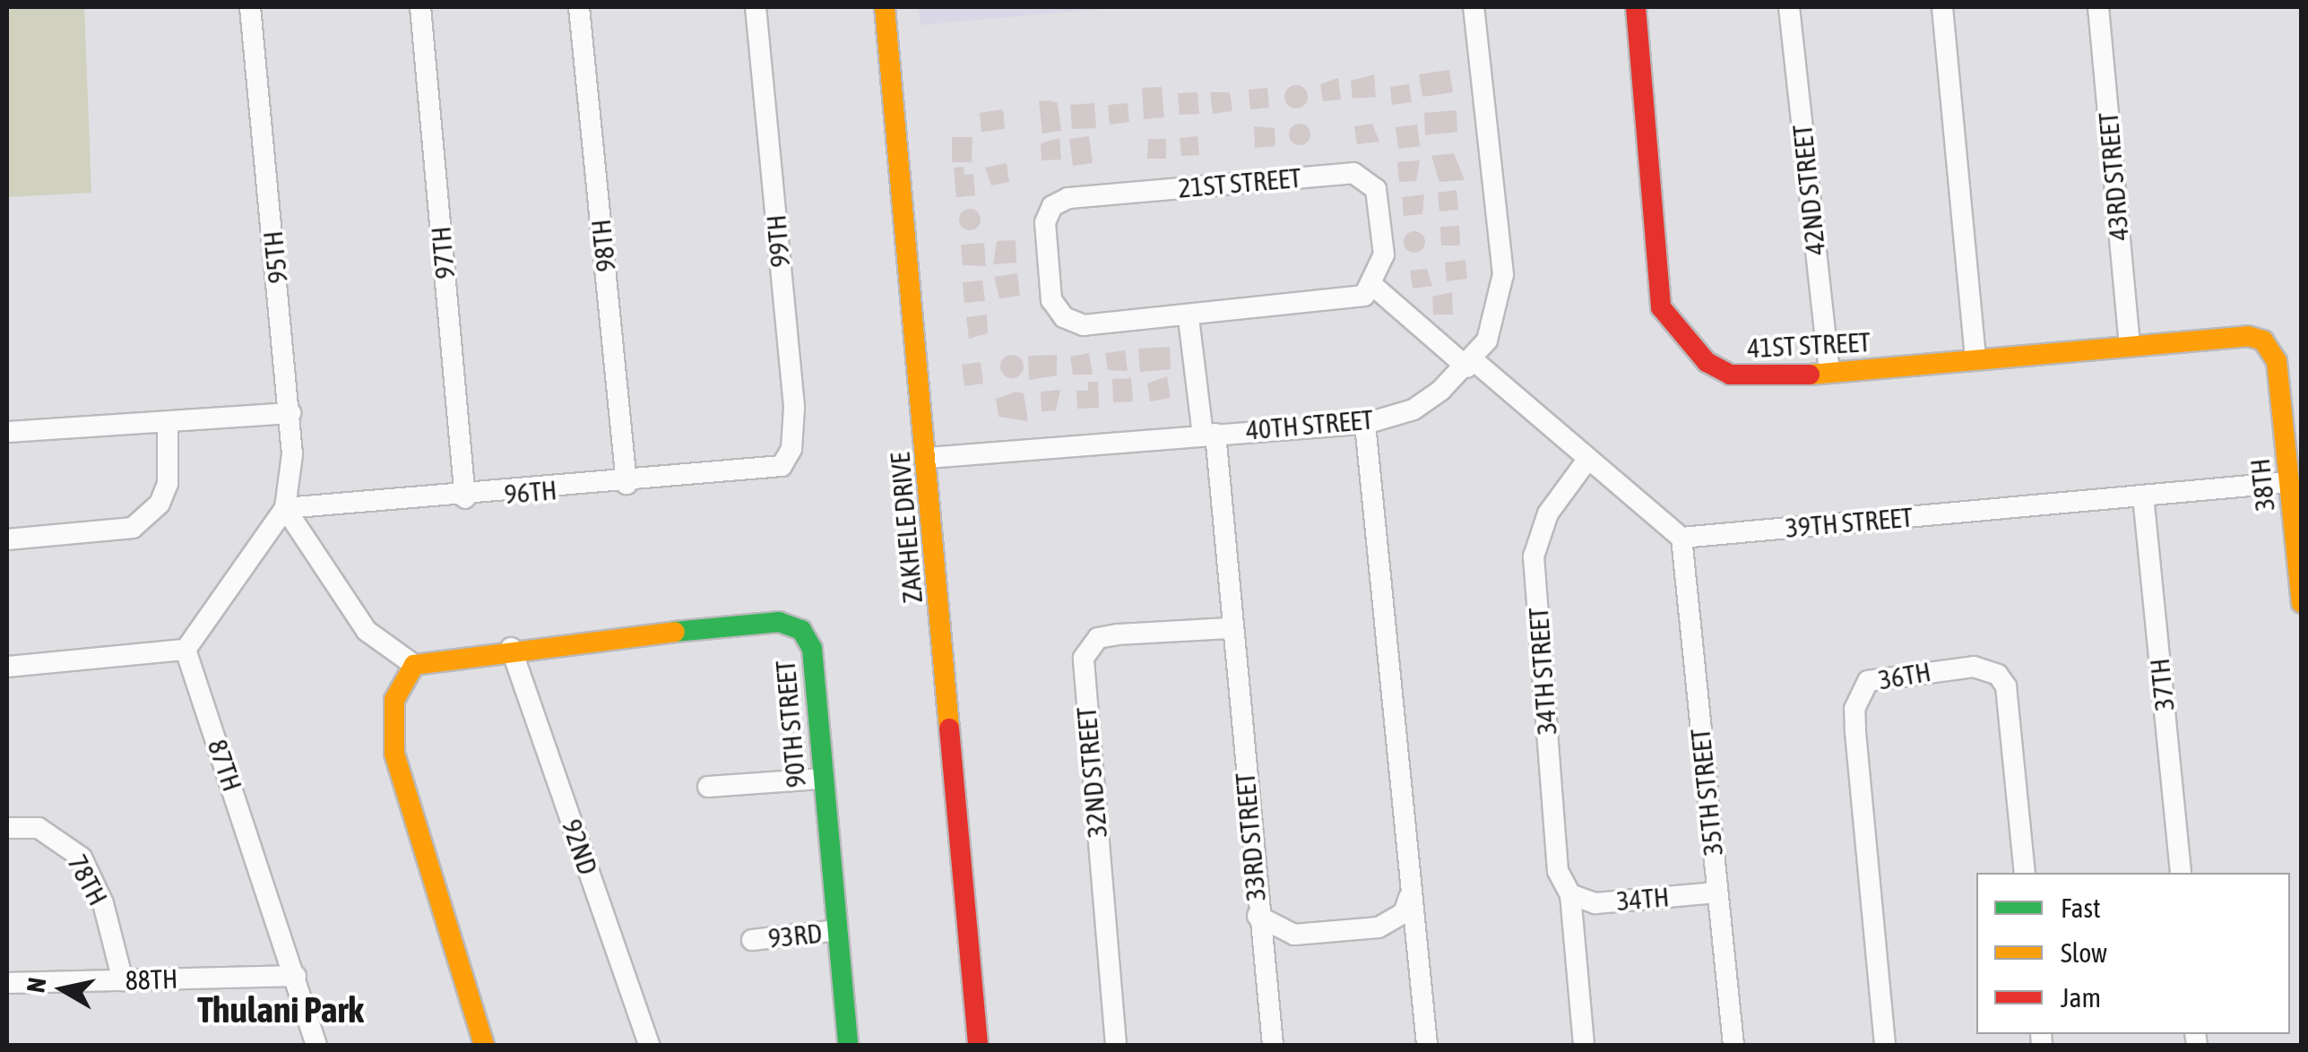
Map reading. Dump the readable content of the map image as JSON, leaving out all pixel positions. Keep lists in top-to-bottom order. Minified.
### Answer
{"streets":{"street":["43RD STREET","21ST STREET","42ND STREET","99TH","98TH","97TH","95TH","41ST STREET","40TH STREET","38TH","96TH","39TH STREET","ZAKHELE DRIVE","34TH STREET","36TH","37TH","90TH STREET","87TH","32ND STREET","35TH STREET","33RD STREET","92ND","78TH","34TH","93RD","88TH"]},"crossings":[["43RD STREET","41ST STREET"],["21ST STREET","33RD STREET"],["42ND STREET","41ST STREET"],["99TH","96TH"],["98TH","96TH"],["97TH","96TH"],["95TH","96TH"],["41ST STREET","38TH"],["40TH STREET","ZAKHELE DRIVE"],["40TH STREET","33RD STREET"],["38TH","39TH STREET"],["39TH STREET","37TH"],["39TH STREET","35TH STREET"],["34TH STREET","34TH"],["90TH STREET","92ND"],["90TH STREET","93RD"],["87TH","88TH"],["32ND STREET","33RD STREET"],["35TH STREET","34TH"],["78TH","88TH"]],"districts":["Thulani Park"],"legend":["Fast","Slow","Jam"],"north":"left"}
